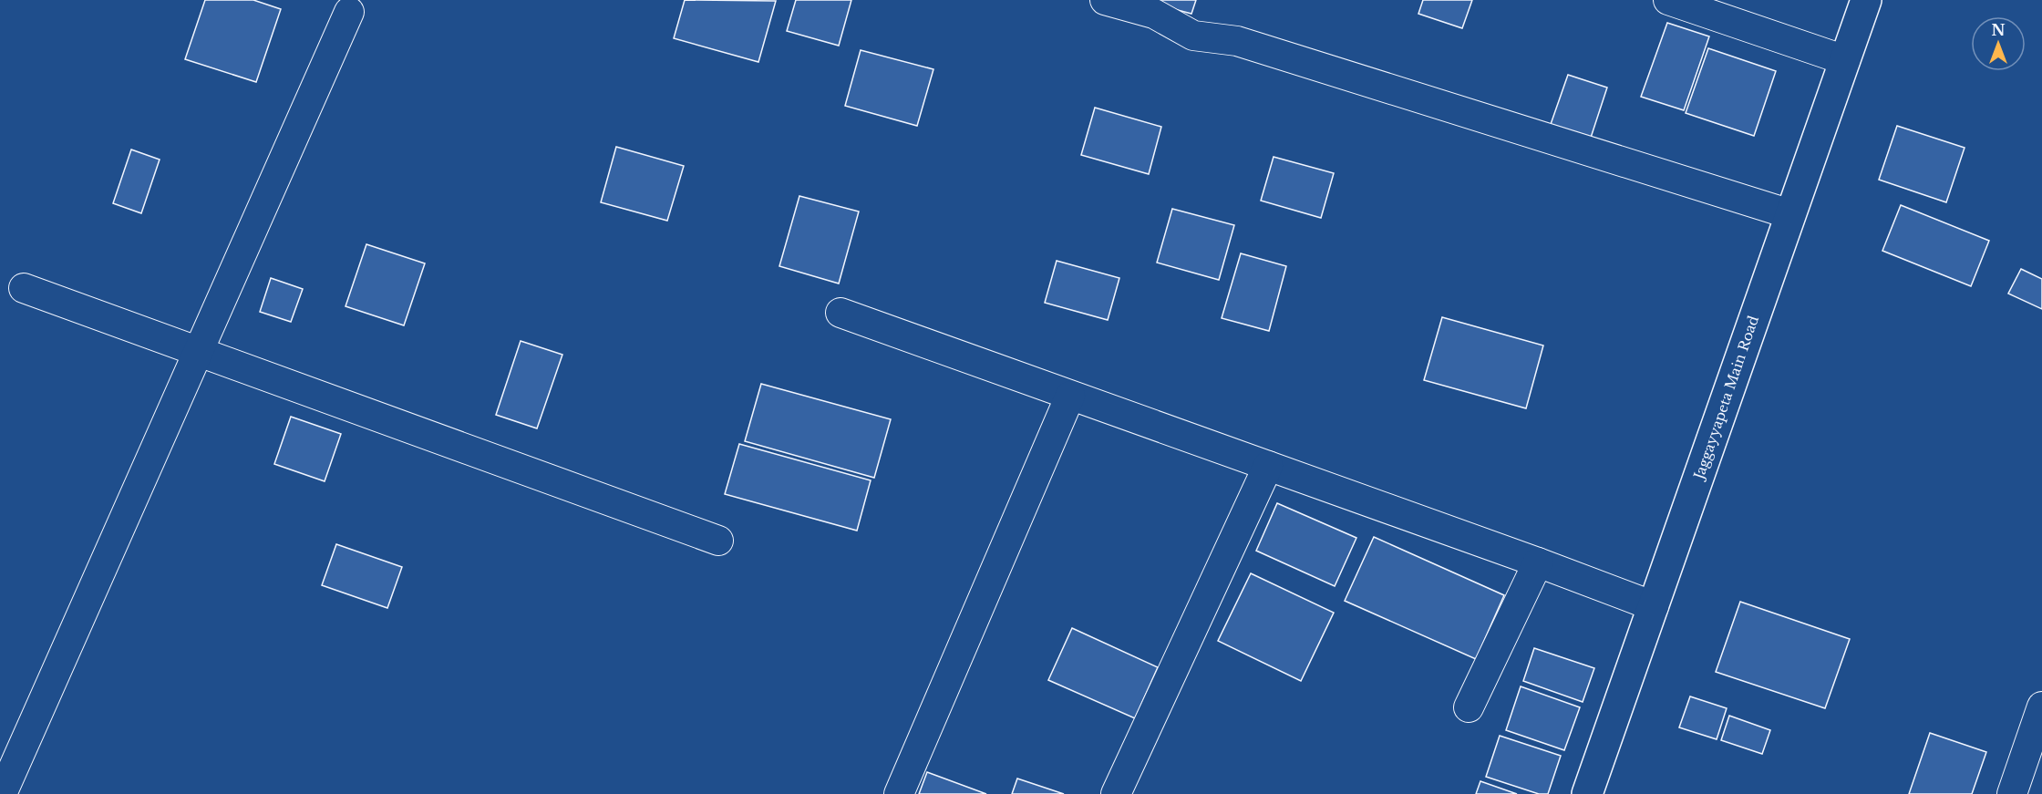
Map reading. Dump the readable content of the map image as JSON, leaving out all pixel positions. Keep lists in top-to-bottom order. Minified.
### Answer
{"streets":{"main road":["Jaggayyapeta Main Road"]},"north":"top"}
